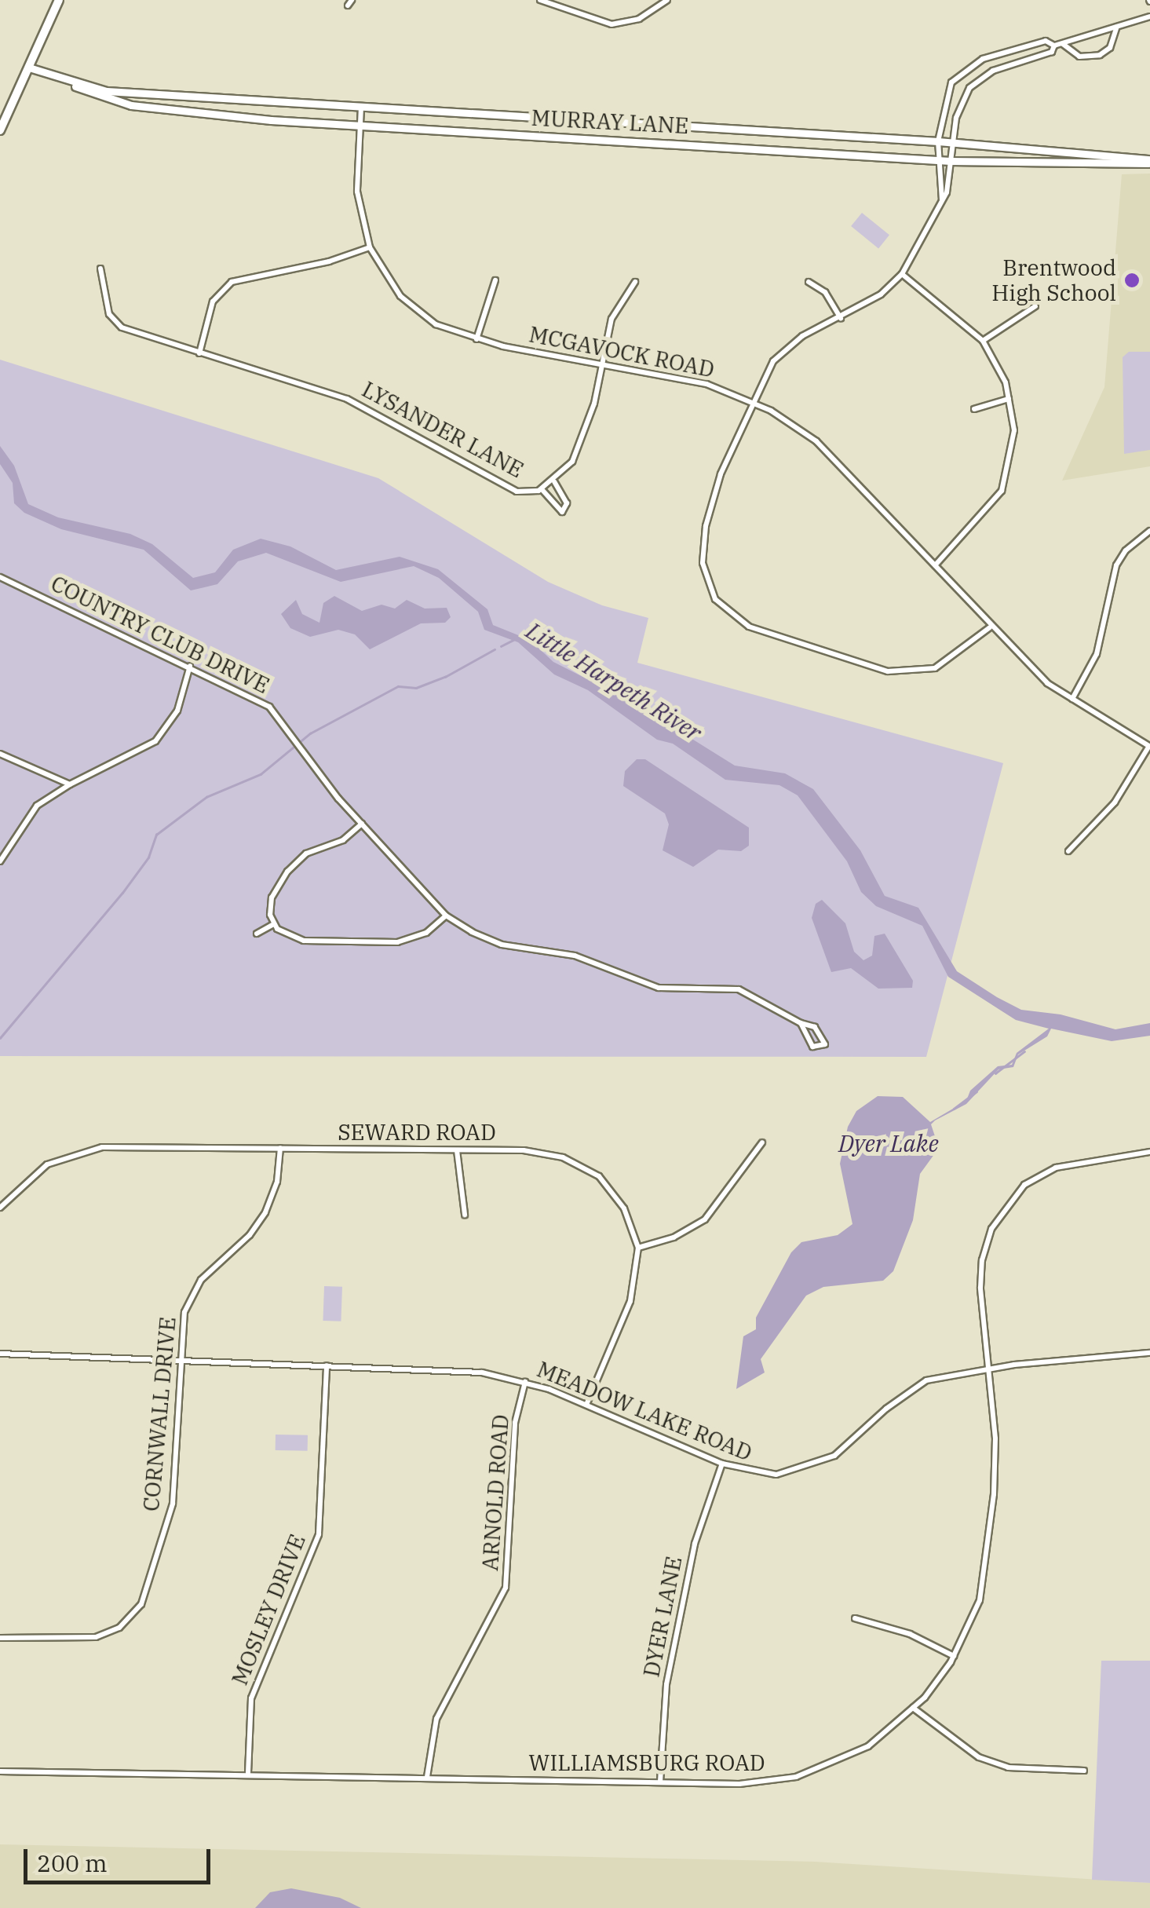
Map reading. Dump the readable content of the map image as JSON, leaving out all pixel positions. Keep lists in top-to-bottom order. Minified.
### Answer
{"streets":{"main road":["MURRAY LANE"],"street":["MCGAVOCK ROAD","LYSANDER LANE","COUNTRY CLUB DRIVE","SEWARD ROAD","MEADOW LAKE ROAD","CORNWALL DRIVE","ARNOLD ROAD","MOSLEY DRIVE","DYER LANE","WILLIAMSBURG ROAD"]},"crossings":[["MURRAY LANE","MCGAVOCK ROAD"],["MCGAVOCK ROAD","LYSANDER LANE"],["SEWARD ROAD","MEADOW LAKE ROAD"],["SEWARD ROAD","CORNWALL DRIVE"],["MEADOW LAKE ROAD","CORNWALL DRIVE"],["MEADOW LAKE ROAD","ARNOLD ROAD"],["MEADOW LAKE ROAD","MOSLEY DRIVE"],["MEADOW LAKE ROAD","DYER LANE"],["MEADOW LAKE ROAD","WILLIAMSBURG ROAD"],["ARNOLD ROAD","WILLIAMSBURG ROAD"],["MOSLEY DRIVE","WILLIAMSBURG ROAD"],["DYER LANE","WILLIAMSBURG ROAD"]],"water":["Little Harpeth River","Dyer Lake"],"places":["Brentwood High School"],"scale_bar":"200 m"}
